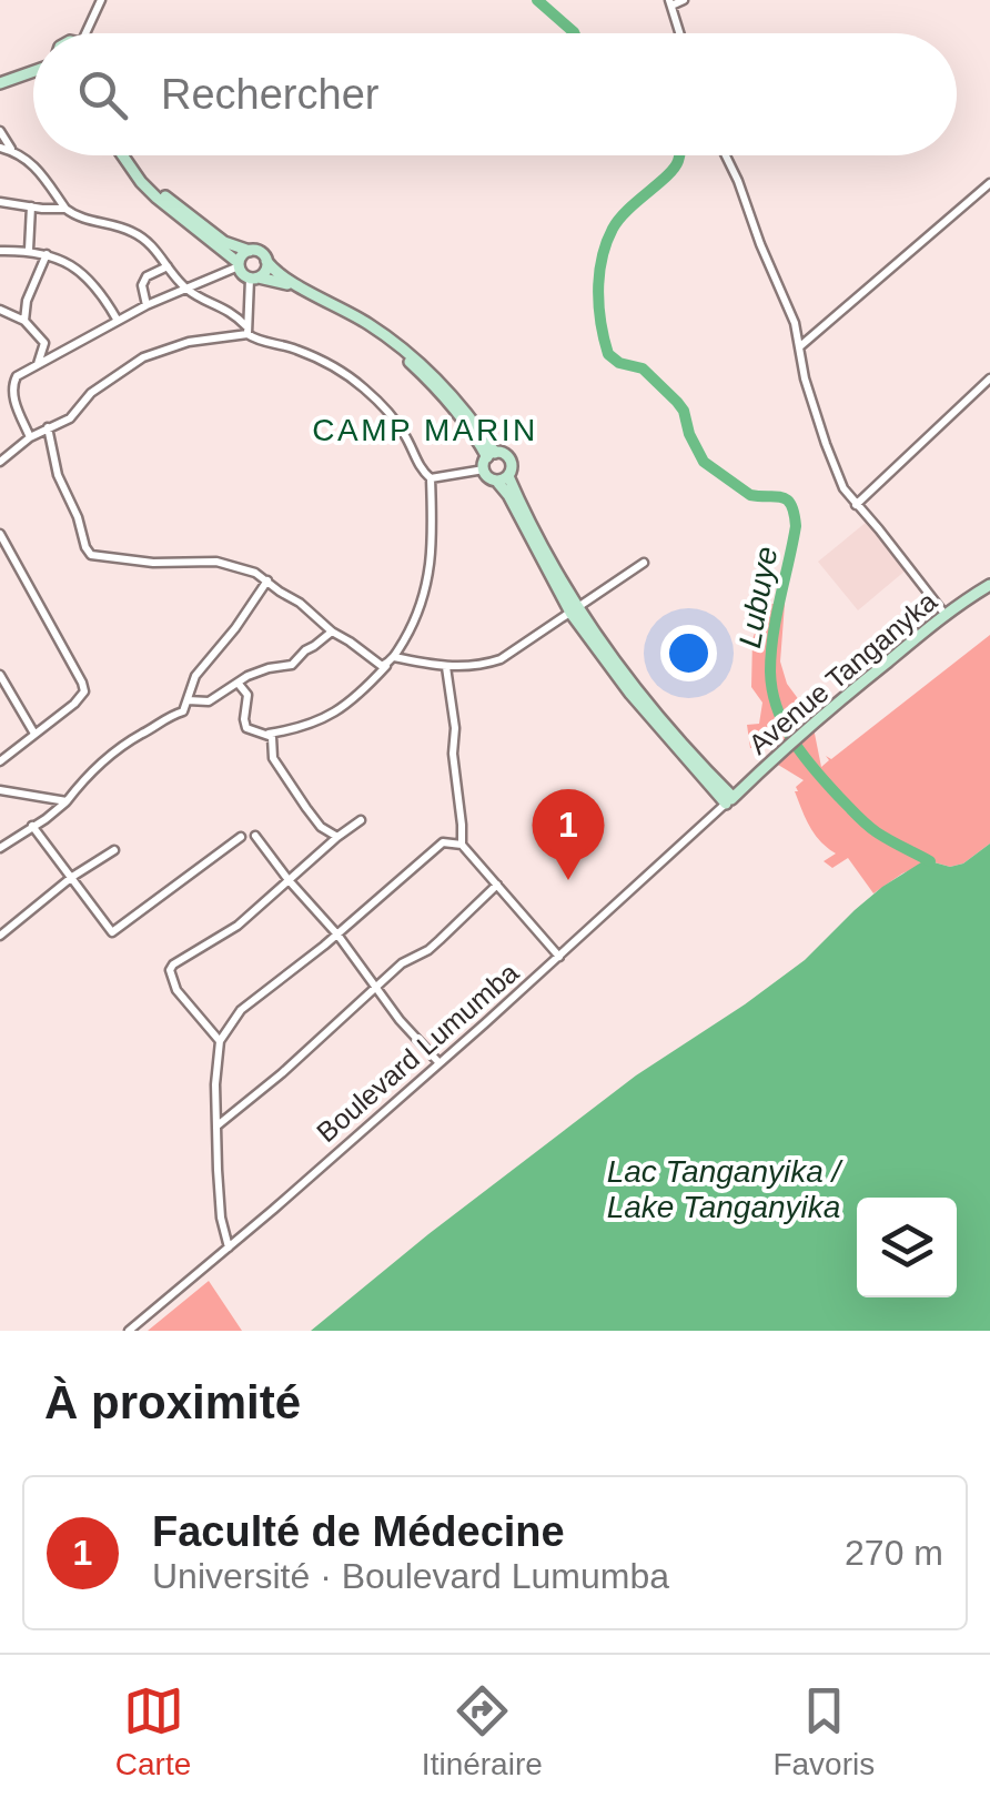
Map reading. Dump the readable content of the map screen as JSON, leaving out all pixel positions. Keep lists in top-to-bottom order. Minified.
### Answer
{"streets":{"street":["Avenue Tanganyka","Boulevard Lumumba"]},"crossings":[["Avenue Tanganyka","Boulevard Lumumba"]],"districts":["CAMP MARIN"],"water":["Lubuye","Lac Tanganyika / Lake Tanganyika"],"page":{"search":"Rechercher","pins":"1","heading":"À proximité","list":[{"mark":"1","name":"Faculté de Médecine","note":"Université · Boulevard Lumumba","value":"270 m"}],"nav":["Carte","Itinéraire","Favoris"]}}
